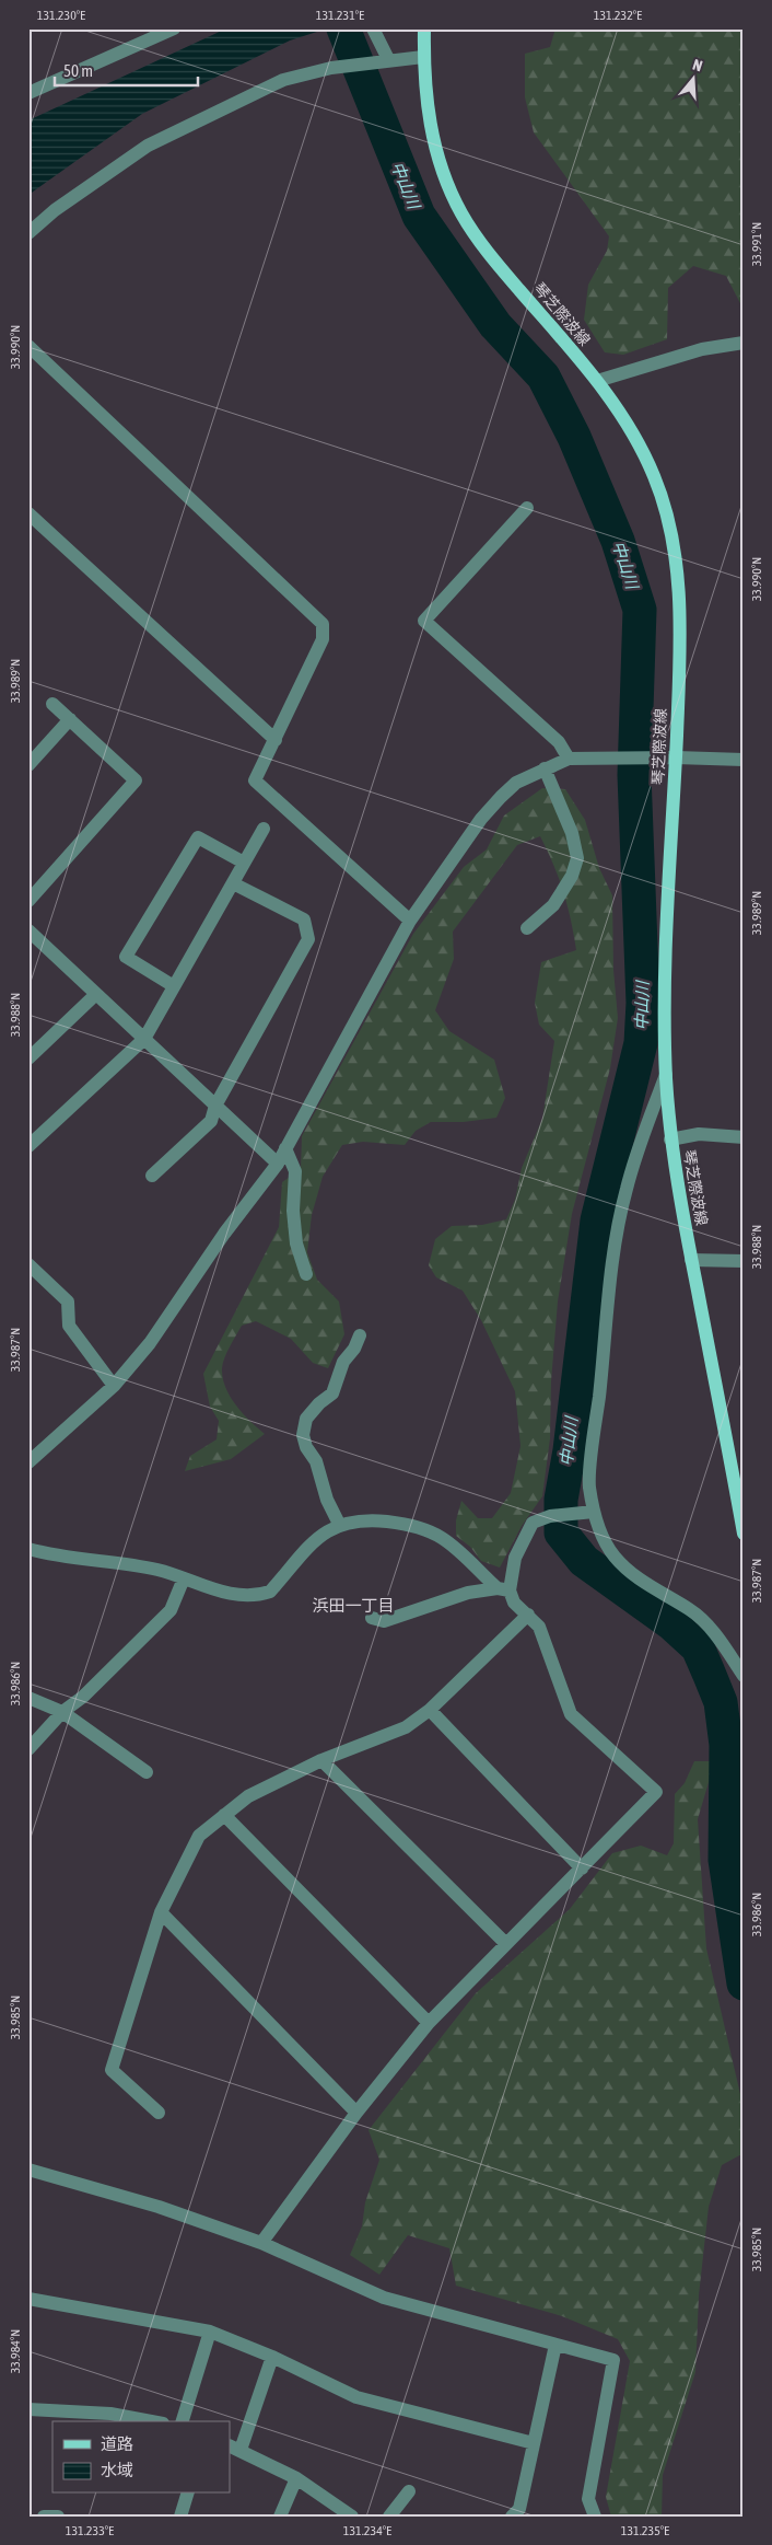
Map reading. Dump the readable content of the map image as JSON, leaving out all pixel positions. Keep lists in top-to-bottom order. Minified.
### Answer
{"streets":{"main road":["琴芝際波線"]},"districts":["浜田一丁目"],"water":["中山川"],"legend":["道路","水域"],"scale_bar":"50 m","north":"top","coordinates":["131.230°E","131.231°E","131.232°E","33.991°N","33.990°N","33.989°N","33.988°N","33.987°N","33.986°N","33.985°N","33.984°N","131.233°E","131.234°E","131.235°E"]}
